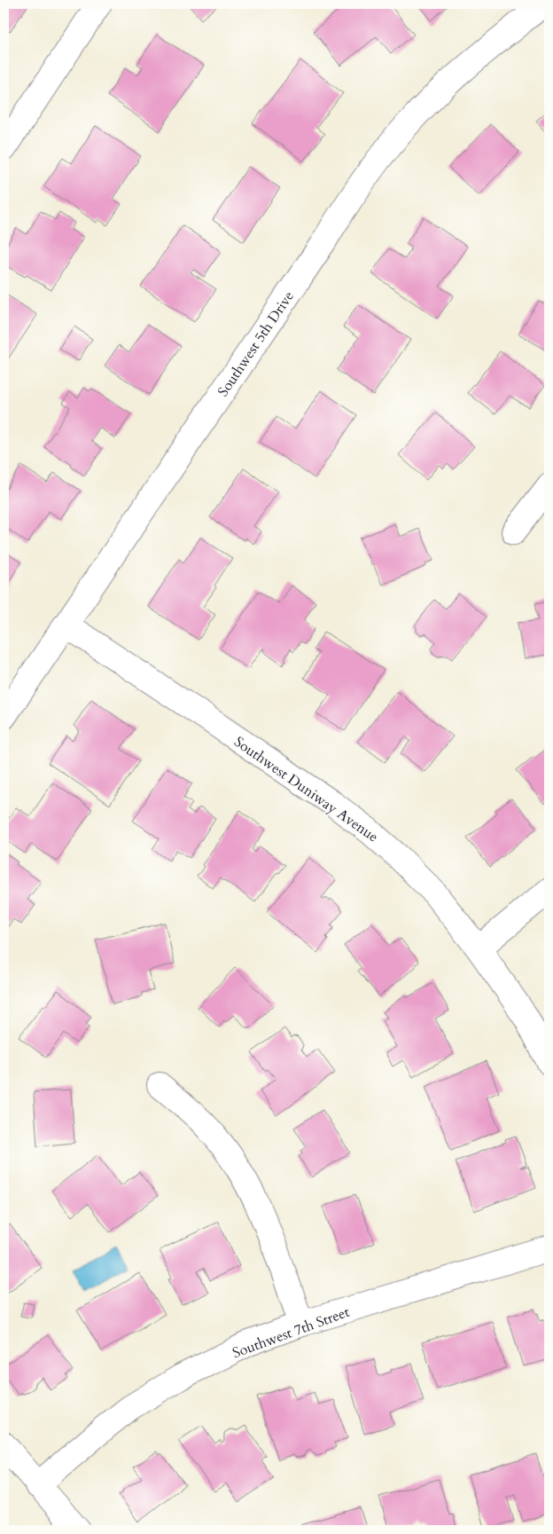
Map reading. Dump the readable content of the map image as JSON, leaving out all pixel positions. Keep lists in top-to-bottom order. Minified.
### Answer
{"streets":{"street":["Southwest 5th Drive","Southwest Duniway Avenue","Southwest 7th Street"]},"crossings":[["Southwest 5th Drive","Southwest Duniway Avenue"]]}
